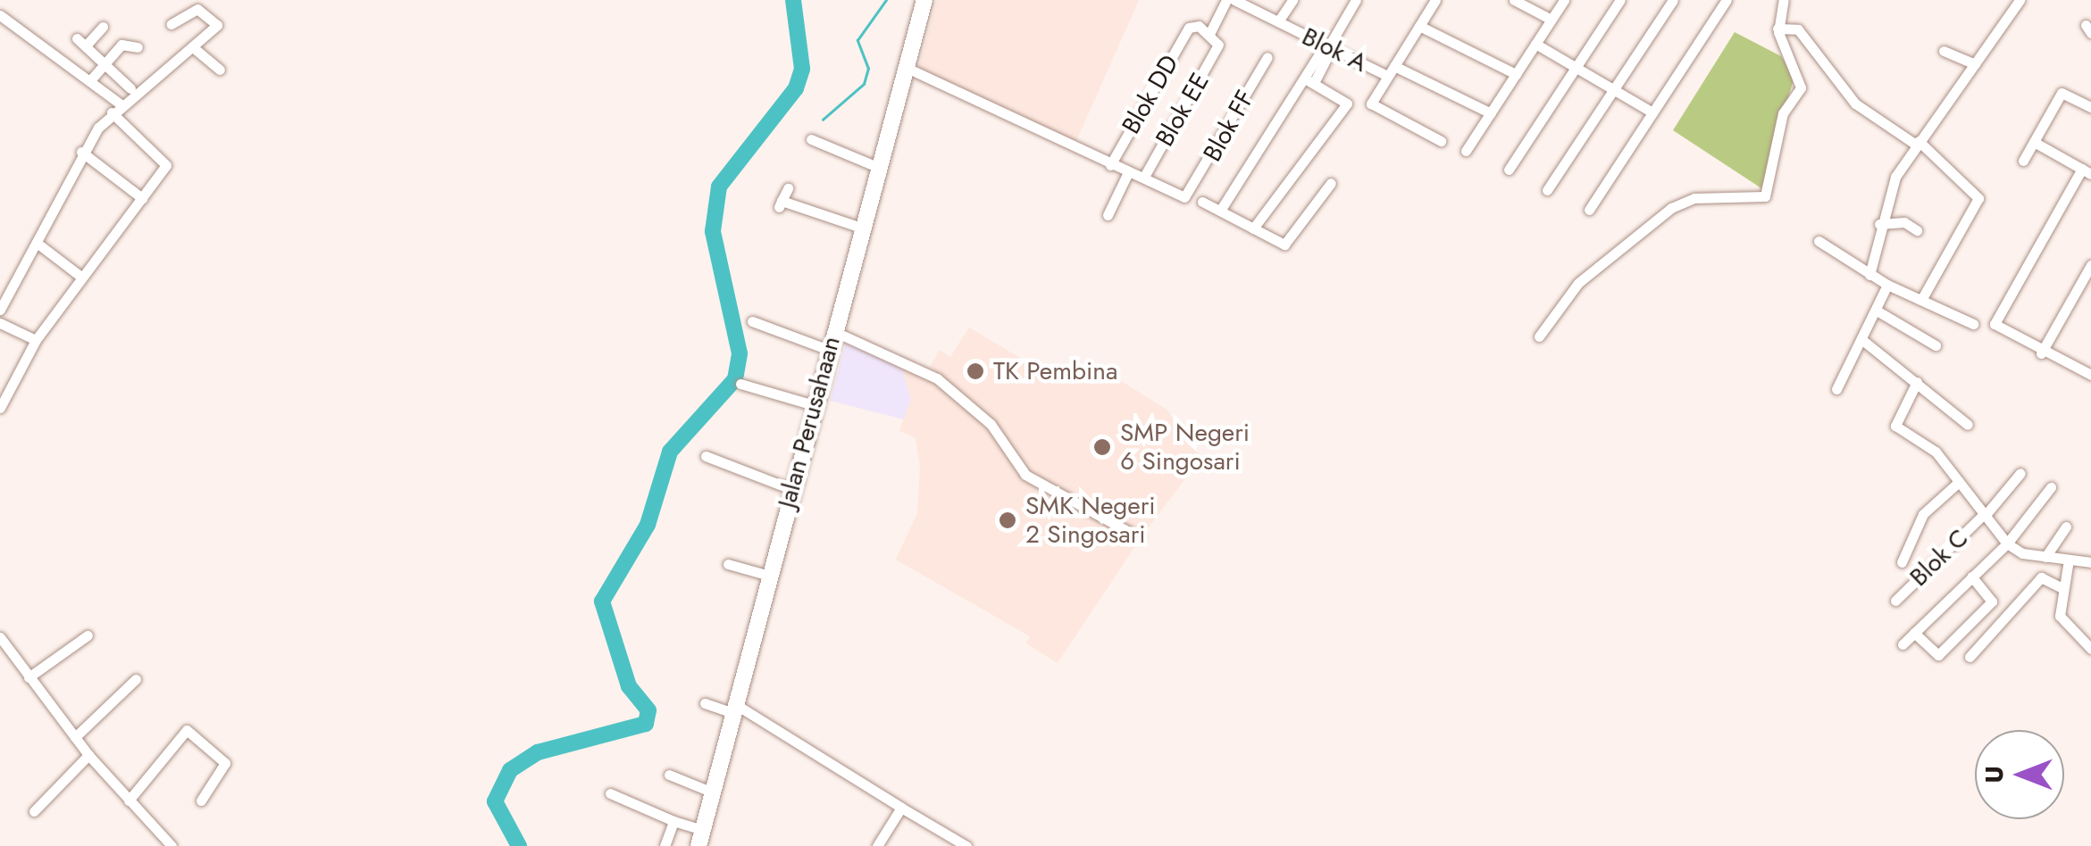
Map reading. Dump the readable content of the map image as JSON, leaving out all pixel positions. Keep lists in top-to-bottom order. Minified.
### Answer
{"streets":{"main road":["Jalan Perusahaan"],"street":["Blok A","Blok DD","Blok EE","Blok FF","Blok C"]},"crossings":[["Blok DD","Blok EE"],["Blok EE","Blok FF"]],"places":["TK Pembina","SMP Negeri 6 Singosari","SMK Negeri 2 Singosari"],"north":"left"}
